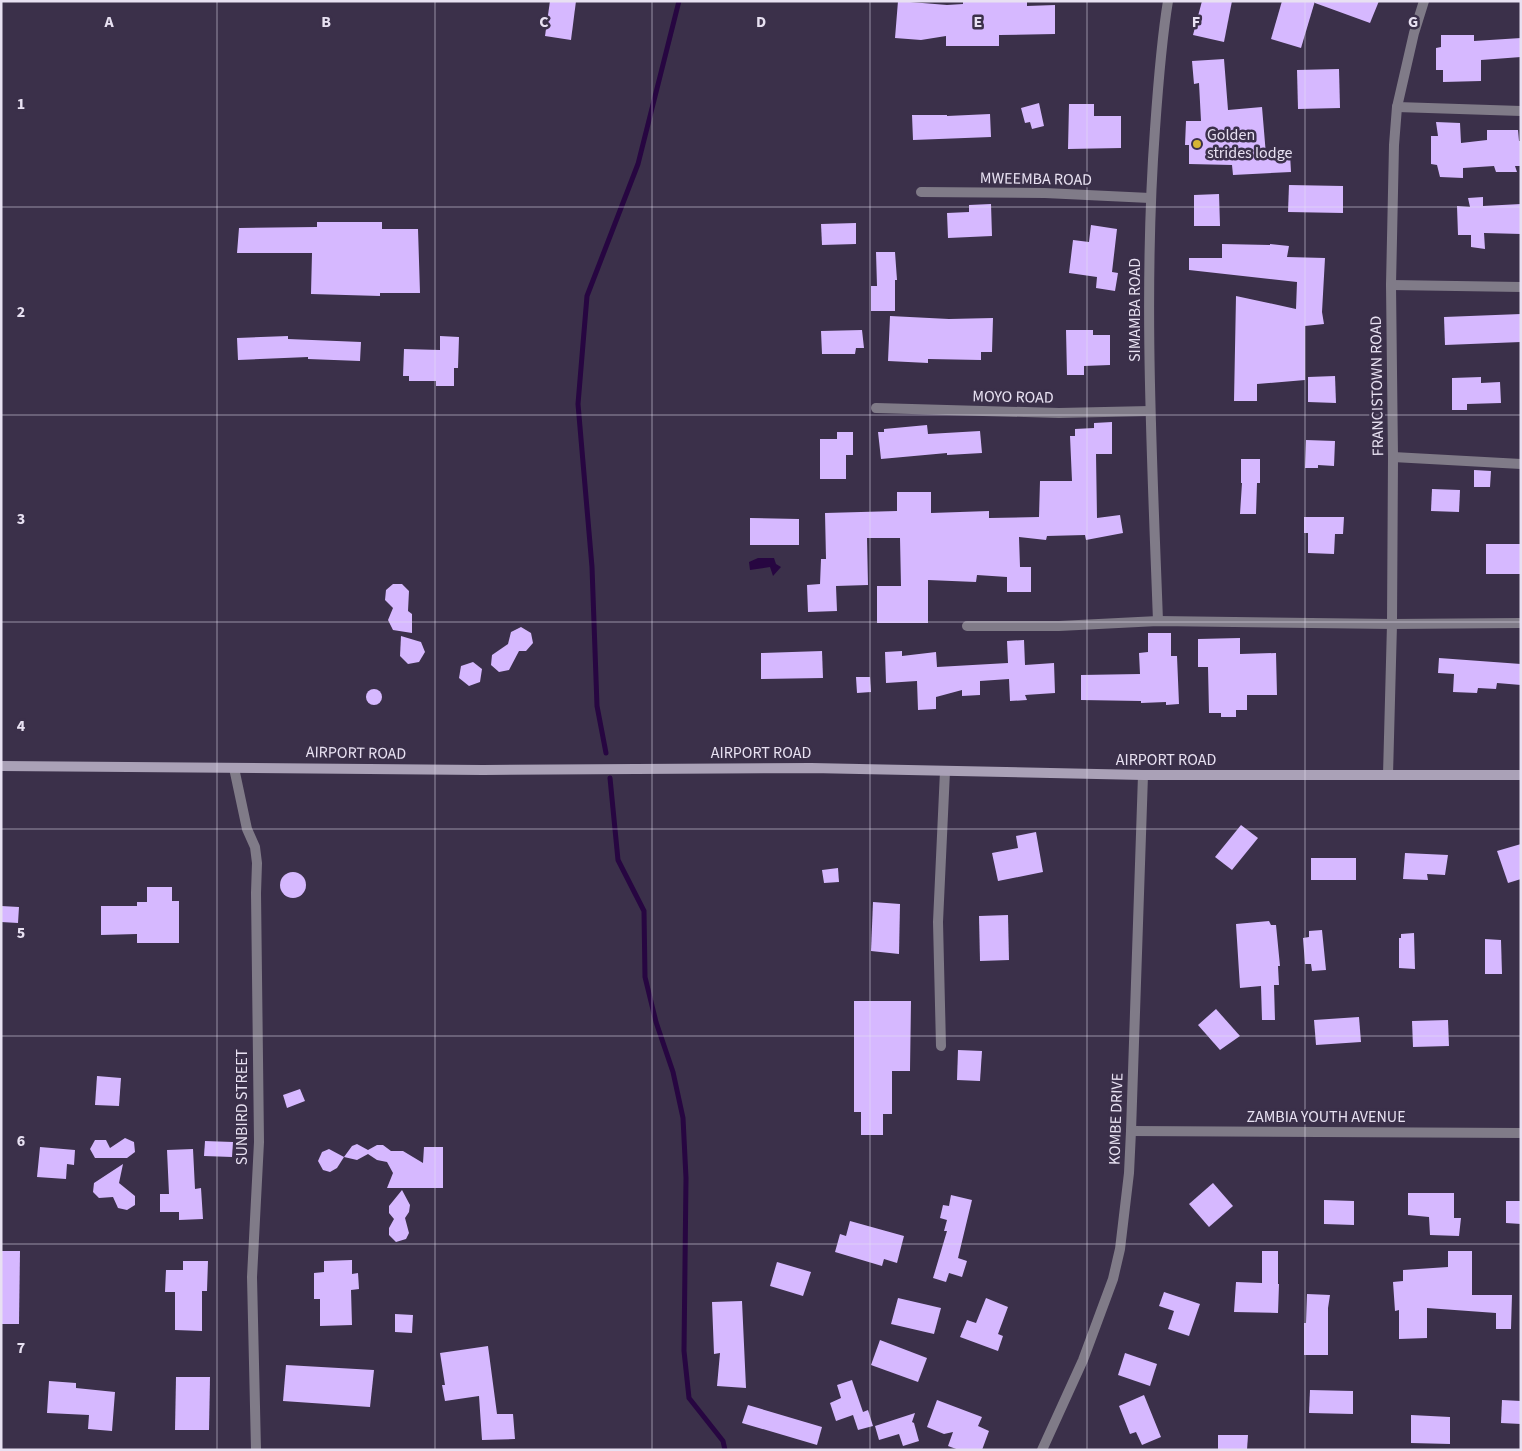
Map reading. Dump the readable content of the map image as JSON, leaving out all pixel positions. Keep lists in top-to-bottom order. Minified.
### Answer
{"streets":{"street":["MWEEMBA ROAD","SIMAMBA ROAD","FRANCISTOWN ROAD","MOYO ROAD","AIRPORT ROAD","SUNBIRD STREET","ZAMBIA YOUTH AVENUE","KOMBE DRIVE"]},"crossings":[["MWEEMBA ROAD","SIMAMBA ROAD"],["SIMAMBA ROAD","MOYO ROAD"],["FRANCISTOWN ROAD","AIRPORT ROAD"],["AIRPORT ROAD","SUNBIRD STREET"],["AIRPORT ROAD","KOMBE DRIVE"],["ZAMBIA YOUTH AVENUE","KOMBE DRIVE"]],"places":["Golden strides lodge"],"grid":{"columns":["A","B","C","D","E","F","G"],"rows":["1","2","3","4","5","6","7"]}}
